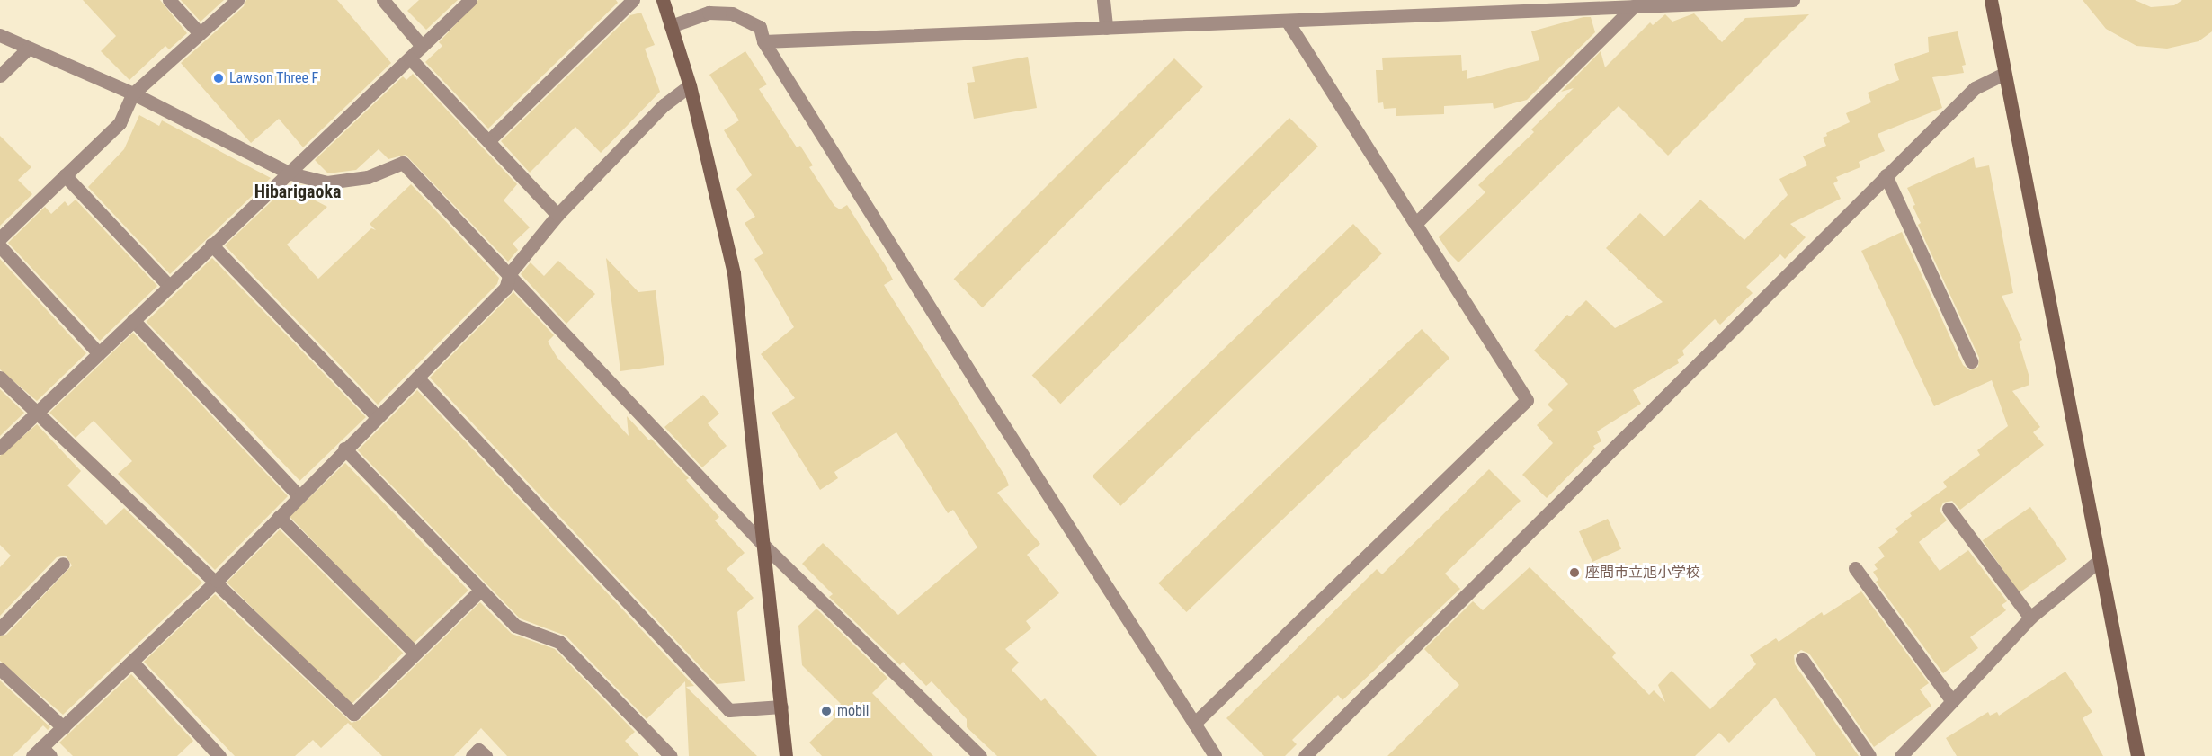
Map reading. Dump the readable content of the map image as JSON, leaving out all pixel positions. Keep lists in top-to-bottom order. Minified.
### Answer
{"districts":["Hibarigaoka"],"places":["Lawson Three F","座間市立旭小学校","mobil"]}
